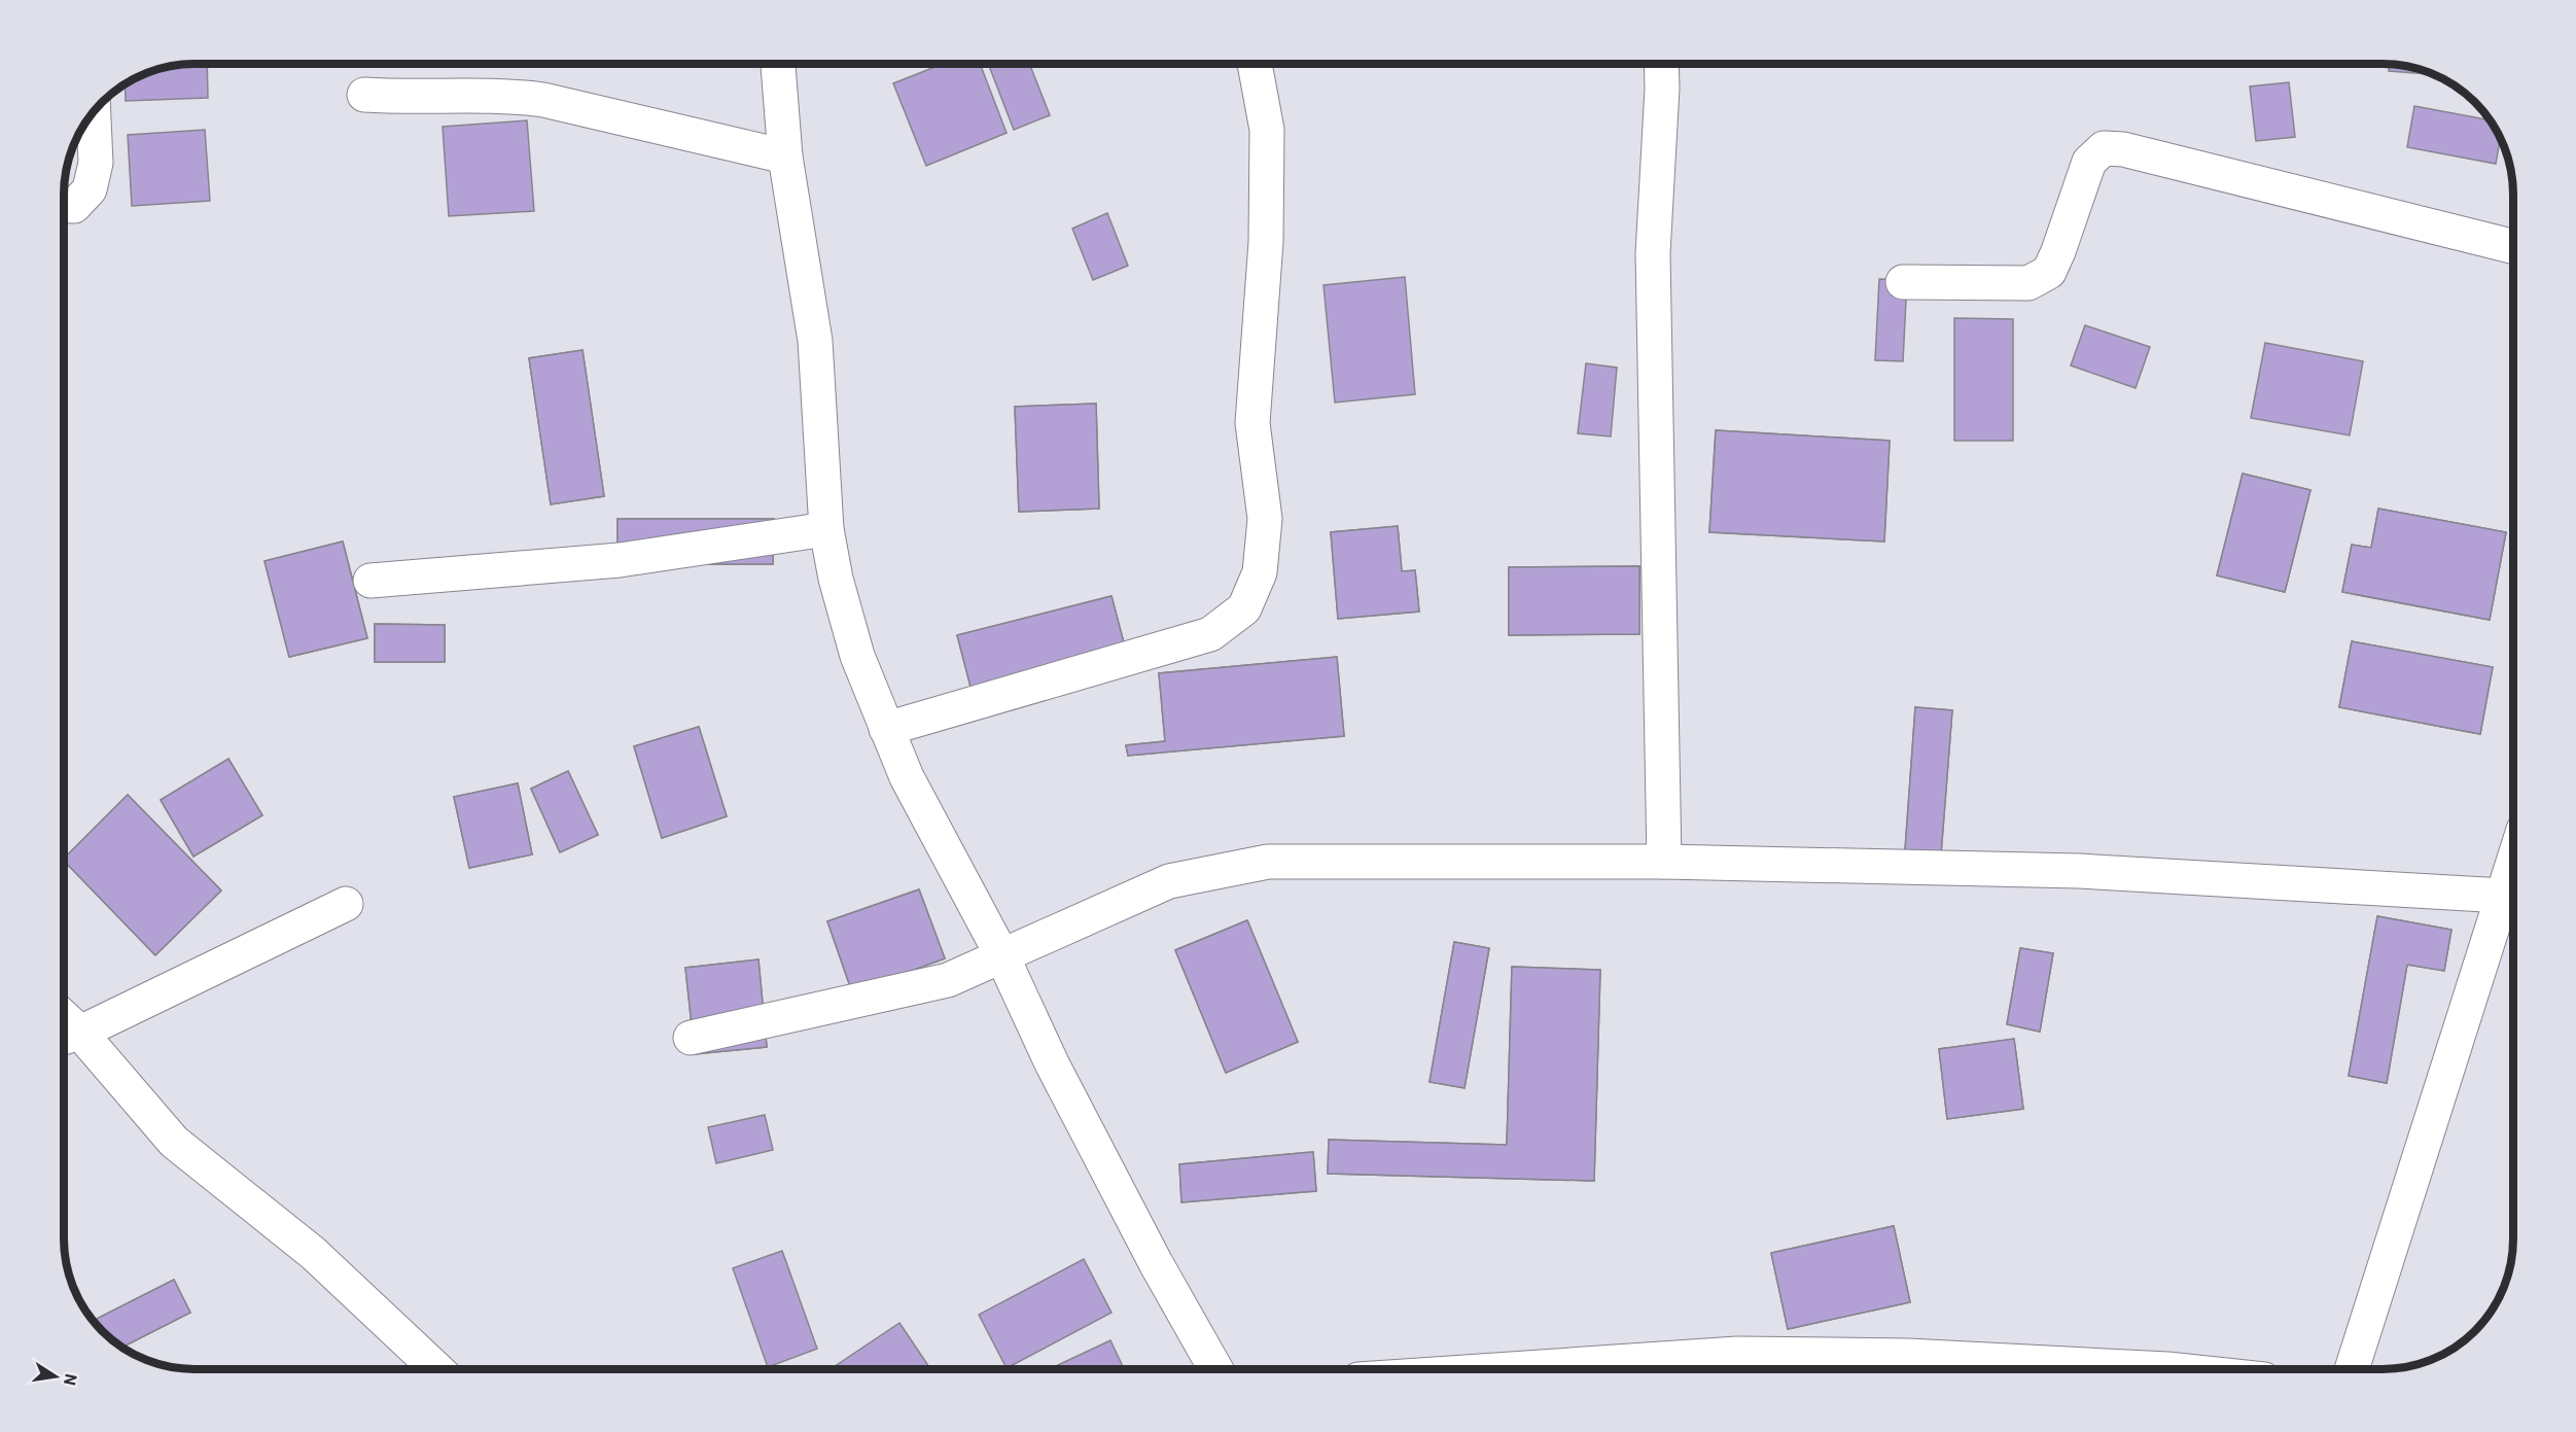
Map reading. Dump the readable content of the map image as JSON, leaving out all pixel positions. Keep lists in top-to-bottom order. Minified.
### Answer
{"north":"right"}
